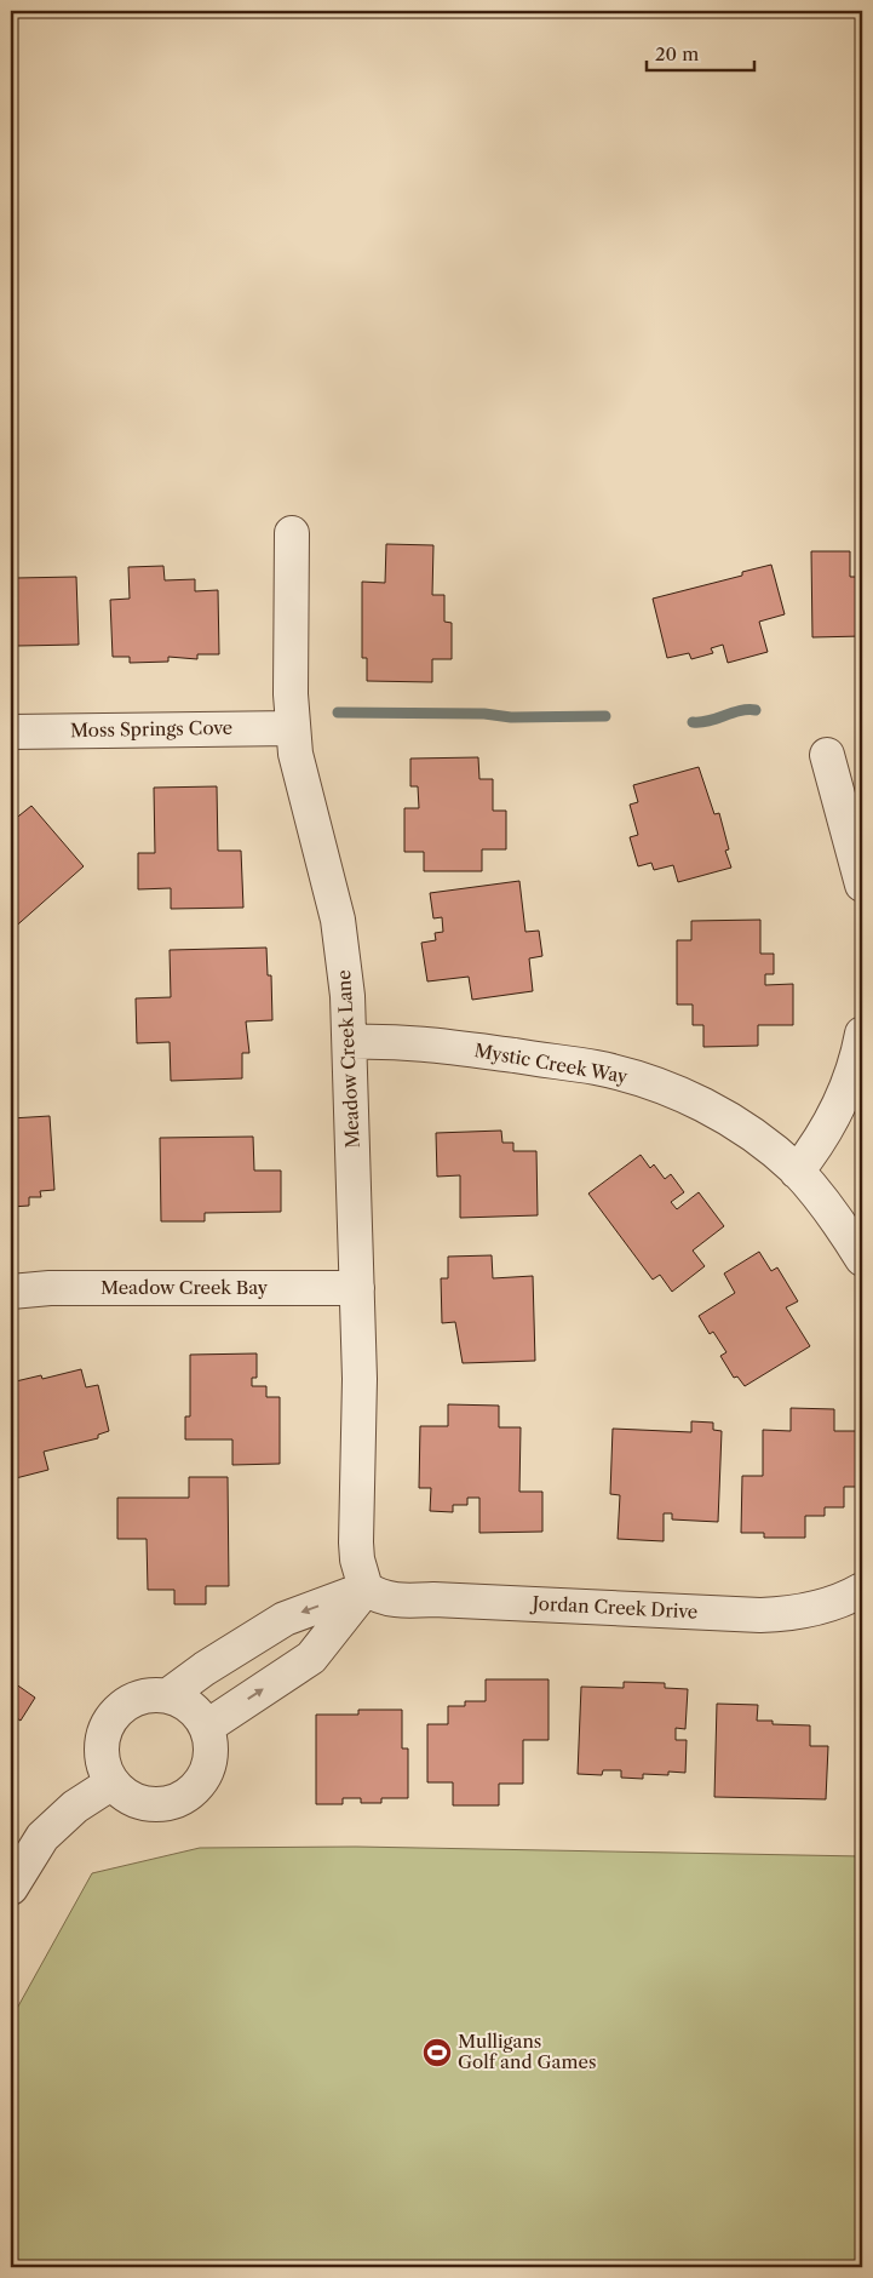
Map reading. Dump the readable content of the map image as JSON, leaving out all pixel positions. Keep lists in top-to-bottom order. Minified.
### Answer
{"streets":{"street":["Moss Springs Cove","Meadow Creek Lane","Mystic Creek Way","Meadow Creek Bay","Jordan Creek Drive"]},"crossings":[["Moss Springs Cove","Meadow Creek Lane"],["Meadow Creek Lane","Mystic Creek Way"],["Meadow Creek Lane","Meadow Creek Bay"],["Meadow Creek Lane","Jordan Creek Drive"]],"places":{"sports":["Mulligans Golf and Games"]},"scale_bar":"20 m"}
